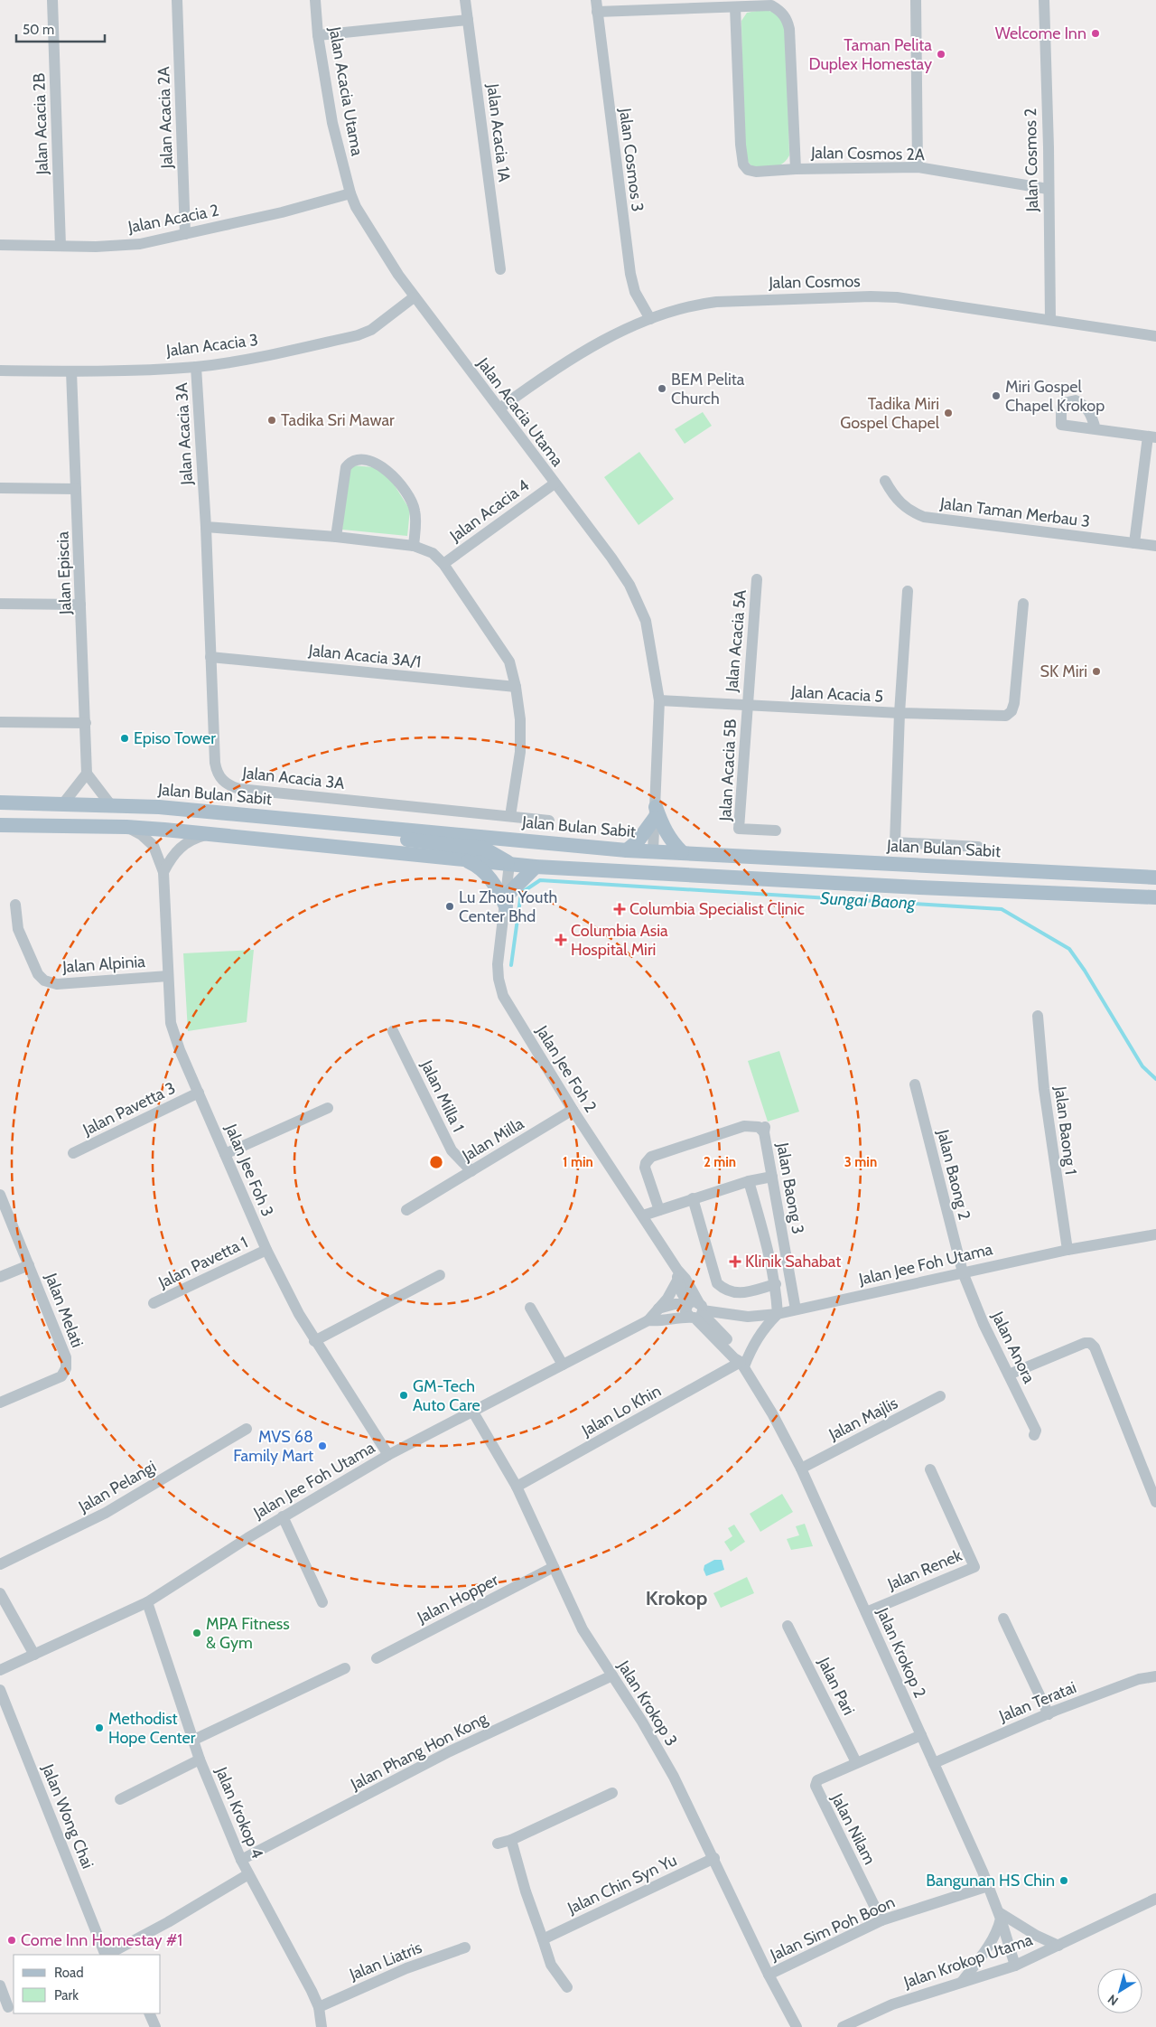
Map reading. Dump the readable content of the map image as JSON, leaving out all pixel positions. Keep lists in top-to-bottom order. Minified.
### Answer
{"streets":{"main road":["Jalan Bulan Sabit"],"street":["Jalan Acacia Utama","Jalan Acacia 2A","Jalan Acacia 2B","Jalan Acacia 1A","Jalan Cosmos 2A","Jalan Cosmos 3","Jalan Cosmos 2","Jalan Acacia 2","Jalan Cosmos","Jalan Acacia 3","Jalan Acacia 3A","Jalan Acacia 4","Jalan Taman Merbau 3","Jalan Episcia","Jalan Acacia 5A","Jalan Acacia 3A/1","Jalan Acacia 5","Jalan Acacia 5B","Jalan Alpinia","Jalan Jee Foh 2","Jalan Milla 1","Jalan Pavetta 3","Jalan Baong 1","Jalan Milla","Jalan Jee Foh 3","Jalan Baong 2","Jalan Baong 3","Jalan Pavetta 1","Jalan Jee Foh Utama","Jalan Melati","Jalan Anora","Jalan Lo Khin","Jalan Majlis","Jalan Pelangi","Jalan Renek","Jalan Hopper","Jalan Krokop 2","Jalan Pari","Jalan Teratai","Jalan Krokop 3","Jalan Phang Hon Kong","Jalan Krokop 4","Jalan Wong Chai","Jalan Nilam","Jalan Chin Syn Yu","Jalan Sim Poh Boon","Jalan Liatris","Jalan Krokop Utama"]},"crossings":[["Jalan Acacia Utama","Jalan Acacia 2"],["Jalan Acacia Utama","Jalan Cosmos"],["Jalan Acacia Utama","Jalan Acacia 3"],["Jalan Acacia Utama","Jalan Acacia 4"],["Jalan Acacia Utama","Jalan Acacia 5"],["Jalan Acacia Utama","Jalan Bulan Sabit"],["Jalan Acacia 2A","Jalan Acacia 2"],["Jalan Acacia 2B","Jalan Acacia 2"],["Jalan Cosmos 2A","Jalan Cosmos 3"],["Jalan Cosmos 2A","Jalan Cosmos 2"],["Jalan Cosmos 3","Jalan Cosmos"],["Jalan Cosmos 2","Jalan Cosmos"],["Jalan Acacia 3","Jalan Acacia 3A"],["Jalan Acacia 3","Jalan Episcia"],["Jalan Acacia 3A","Jalan Acacia 3A/1"],["Jalan Acacia 5A","Jalan Acacia 5"],["Jalan Acacia 5A","Jalan Acacia 5B"],["Jalan Acacia 5","Jalan Acacia 5B"],["Jalan Alpinia","Jalan Jee Foh 3"],["Jalan Jee Foh 2","Jalan Milla"],["Jalan Jee Foh 2","Jalan Jee Foh Utama"],["Jalan Jee Foh 2","Jalan Lo Khin"],["Jalan Jee Foh 2","Jalan Krokop 2"],["Jalan Milla 1","Jalan Milla"],["Jalan Pavetta 3","Jalan Jee Foh 3"],["Jalan Baong 1","Jalan Jee Foh Utama"],["Jalan Jee Foh 3","Jalan Pavetta 1"],["Jalan Jee Foh 3","Jalan Jee Foh Utama"],["Jalan Baong 2","Jalan Jee Foh Utama"],["Jalan Baong 2","Jalan Anora"],["Jalan Baong 3","Jalan Jee Foh Utama"],["Jalan Jee Foh Utama","Jalan Anora"],["Jalan Jee Foh Utama","Jalan Krokop 3"],["Jalan Jee Foh Utama","Jalan Krokop 4"],["Jalan Lo Khin","Jalan Krokop 2"],["Jalan Lo Khin","Jalan Krokop 3"],["Jalan Majlis","Jalan Krokop 2"],["Jalan Renek","Jalan Krokop 2"],["Jalan Hopper","Jalan Krokop 3"],["Jalan Krokop 2","Jalan Teratai"],["Jalan Krokop 2","Jalan Nilam"],["Jalan Krokop 2","Jalan Sim Poh Boon"],["Jalan Krokop 2","Jalan Krokop Utama"],["Jalan Pari","Jalan Nilam"],["Jalan Krokop 3","Jalan Phang Hon Kong"],["Jalan Krokop 3","Jalan Chin Syn Yu"],["Jalan Krokop 3","Jalan Sim Poh Boon"],["Jalan Phang Hon Kong","Jalan Krokop 4"],["Jalan Krokop 4","Jalan Liatris"],["Jalan Nilam","Jalan Sim Poh Boon"]],"districts":["Krokop"],"water":["Sungai Baong"],"places":{"other":["Welcome Inn","Taman Pelita Duplex Homestay","BEM Pelita Church","Miri Gospel Chapel Krokop","Tadika Miri Gospel Chapel","Tadika Sri Mawar","SK Miri","Episo Tower","Lu Zhou Youth Center Bhd","GM-Tech Auto Care","MVS 68 Family Mart","MPA Fitness & Gym","Methodist Hope Center","Bangunan HS Chin","Come Inn Homestay #1"],"health":["Columbia Specialist Clinic","Columbia Asia Hospital Miri","Klinik Sahabat"]},"legend":["Road","Park"],"scale_bar":"50 m","north":"bottom left","rings":["1 min","2 min","3 min"]}
